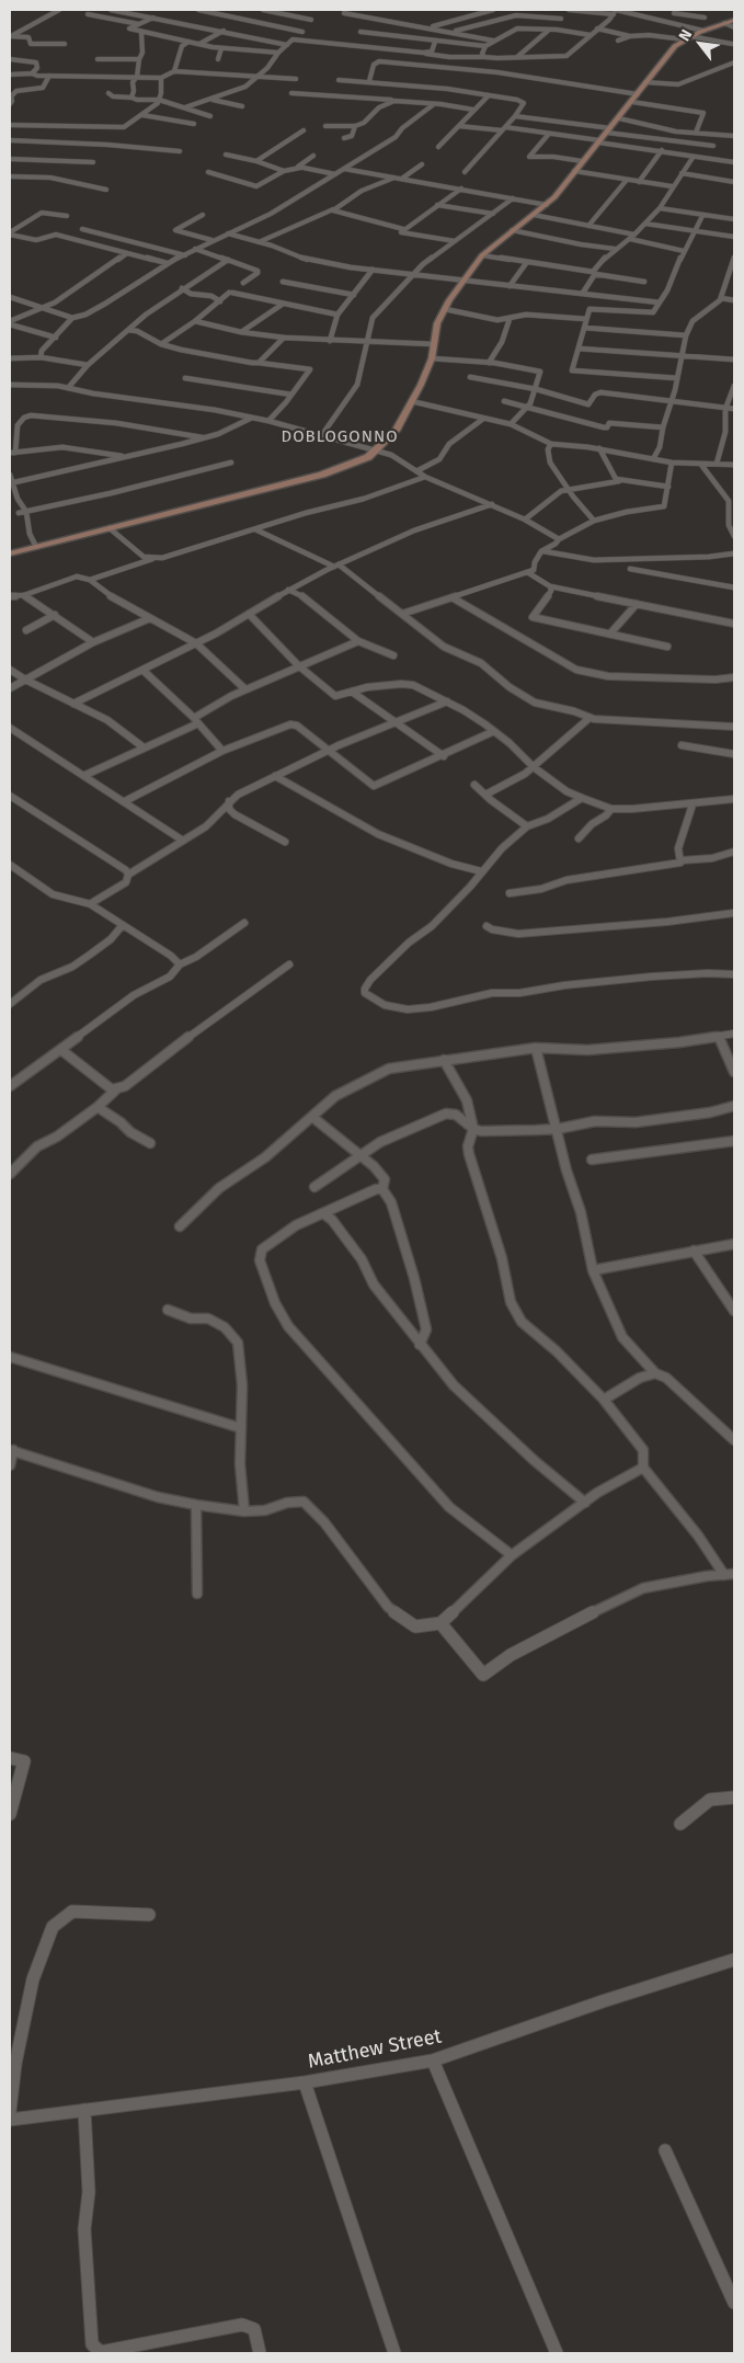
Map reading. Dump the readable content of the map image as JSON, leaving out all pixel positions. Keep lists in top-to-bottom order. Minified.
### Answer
{"streets":{"street":["Matthew Street"]},"districts":["DOBLOGONNO"],"north":"top left"}
